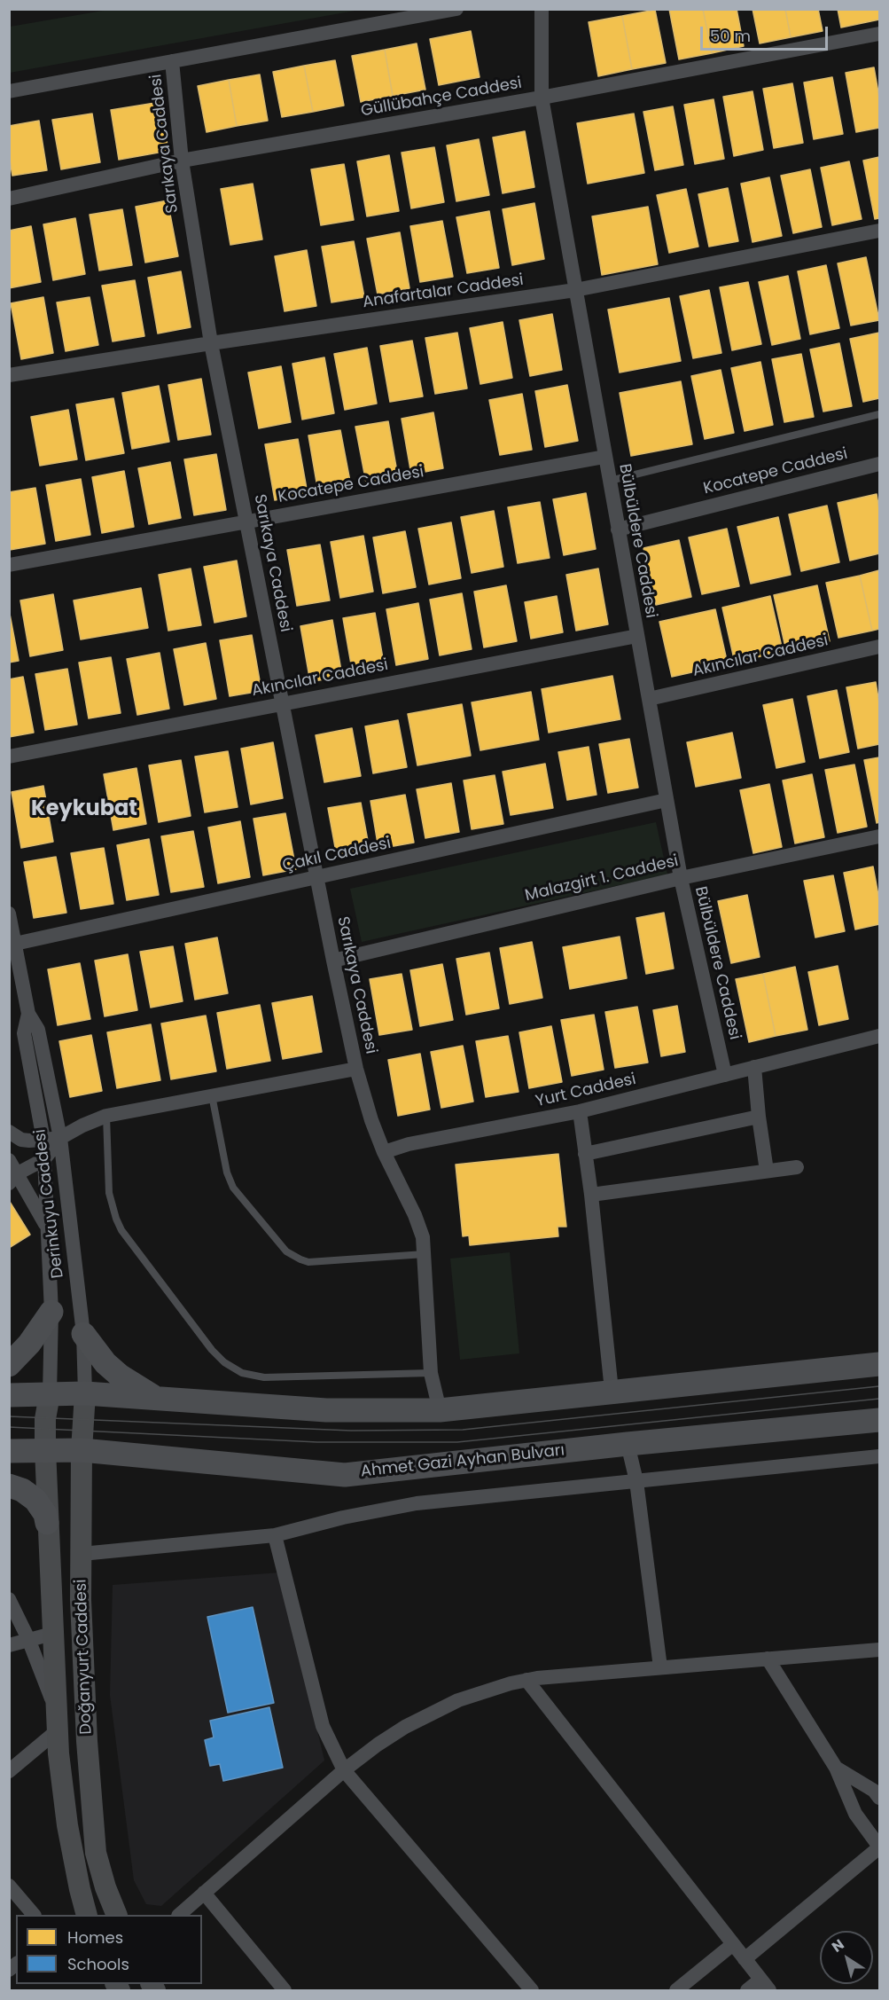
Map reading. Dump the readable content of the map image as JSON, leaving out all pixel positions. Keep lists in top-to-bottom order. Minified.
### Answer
{"streets":{"main road":["Ahmet Gazi Ayhan Bulvarı"],"street":["Güllübahçe Caddesi","Sarıkaya Caddesi","Anafartalar Caddesi","Kocatepe Caddesi","Bülbüldere Caddesi","Akıncılar Caddesi","Çakıl Caddesi","Malazgirt 1. Caddesi","Yurt Caddesi","Derinkuyu Caddesi","Doğanyurt Caddesi"]},"crossings":[["Güllübahçe Caddesi","Sarıkaya Caddesi"],["Güllübahçe Caddesi","Bülbüldere Caddesi"],["Sarıkaya Caddesi","Anafartalar Caddesi"],["Sarıkaya Caddesi","Kocatepe Caddesi"],["Sarıkaya Caddesi","Akıncılar Caddesi"],["Sarıkaya Caddesi","Çakıl Caddesi"],["Sarıkaya Caddesi","Malazgirt 1. Caddesi"],["Anafartalar Caddesi","Bülbüldere Caddesi"],["Kocatepe Caddesi","Bülbüldere Caddesi"],["Bülbüldere Caddesi","Akıncılar Caddesi"],["Bülbüldere Caddesi","Çakıl Caddesi"],["Bülbüldere Caddesi","Malazgirt 1. Caddesi"],["Bülbüldere Caddesi","Yurt Caddesi"],["Çakıl Caddesi","Derinkuyu Caddesi"],["Derinkuyu Caddesi","Doğanyurt Caddesi"],["Ahmet Gazi Ayhan Bulvarı","Doğanyurt Caddesi"]],"districts":["Keykubat"],"legend":["Homes","Schools"],"scale_bar":"50 m","north":"top left"}
